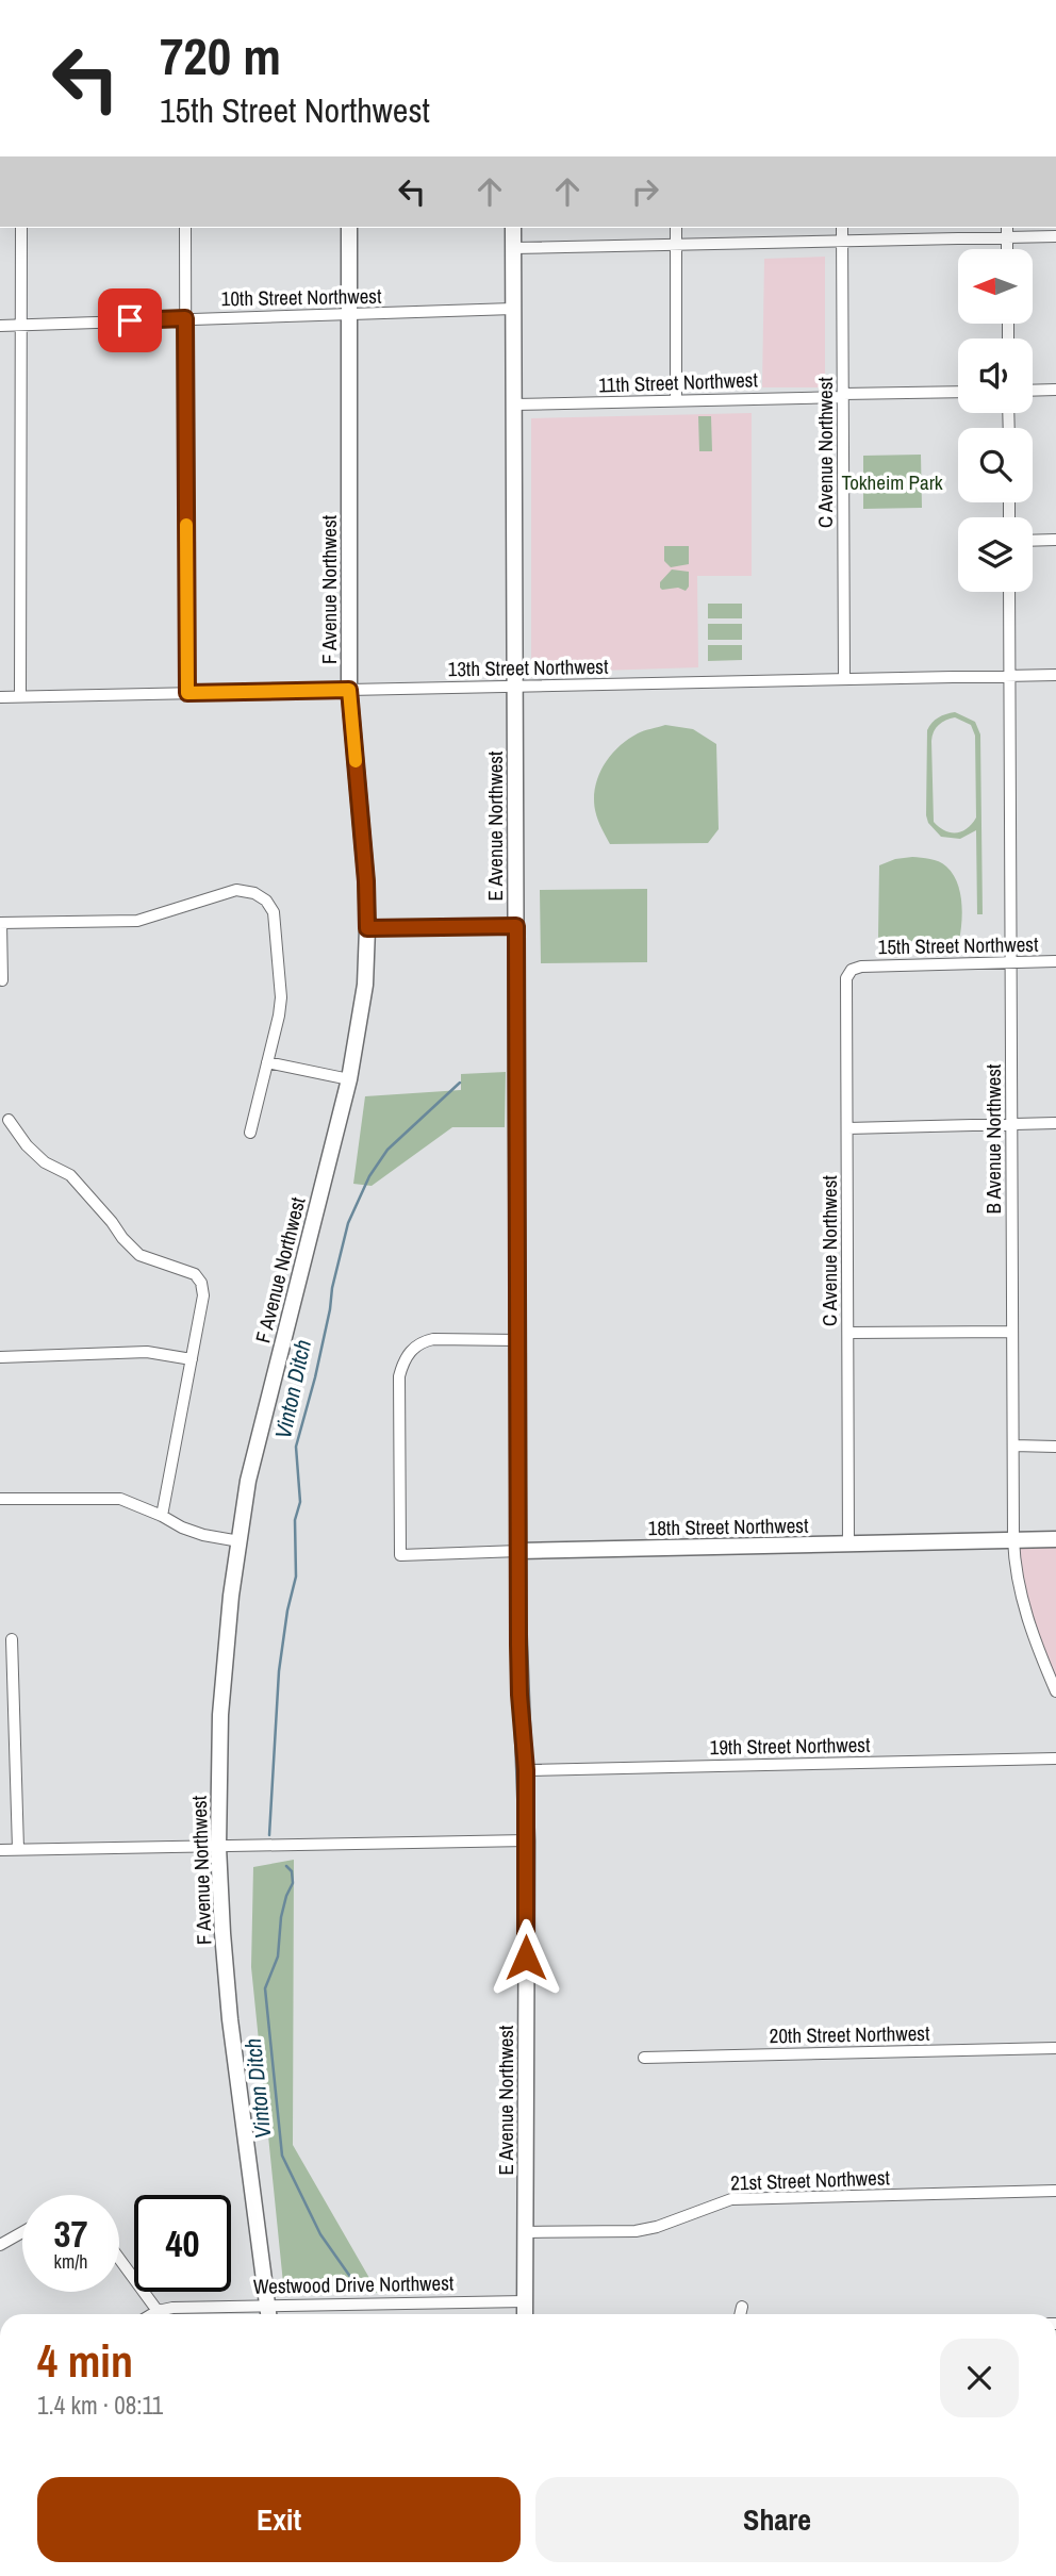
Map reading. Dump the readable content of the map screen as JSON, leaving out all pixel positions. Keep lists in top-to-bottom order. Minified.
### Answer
{"streets":{"street":["10th Street Northwest","11th Street Northwest","C Avenue Northwest","F Avenue Northwest","13th Street Northwest","E Avenue Northwest","15th Street Northwest","B Avenue Northwest","18th Street Northwest","19th Street Northwest","20th Street Northwest","21st Street Northwest","Westwood Drive Northwest"]},"crossings":[["10th Street Northwest","F Avenue Northwest"],["10th Street Northwest","E Avenue Northwest"],["11th Street Northwest","C Avenue Northwest"],["11th Street Northwest","E Avenue Northwest"],["C Avenue Northwest","13th Street Northwest"],["C Avenue Northwest","15th Street Northwest"],["C Avenue Northwest","18th Street Northwest"],["F Avenue Northwest","13th Street Northwest"],["F Avenue Northwest","Westwood Drive Northwest"],["13th Street Northwest","E Avenue Northwest"],["13th Street Northwest","B Avenue Northwest"],["E Avenue Northwest","18th Street Northwest"],["E Avenue Northwest","19th Street Northwest"],["E Avenue Northwest","21st Street Northwest"],["E Avenue Northwest","Westwood Drive Northwest"],["15th Street Northwest","B Avenue Northwest"],["B Avenue Northwest","18th Street Northwest"]],"water":["Vinton Ditch"],"parks":["Tokheim Park"],"north":"left","page":{"turn":["720 m","15th Street Northwest"],"speed":"37 km/h","limit":"40","heading":["4 min","1.4 km · 08:11"],"buttons":["Exit","Share"]}}
